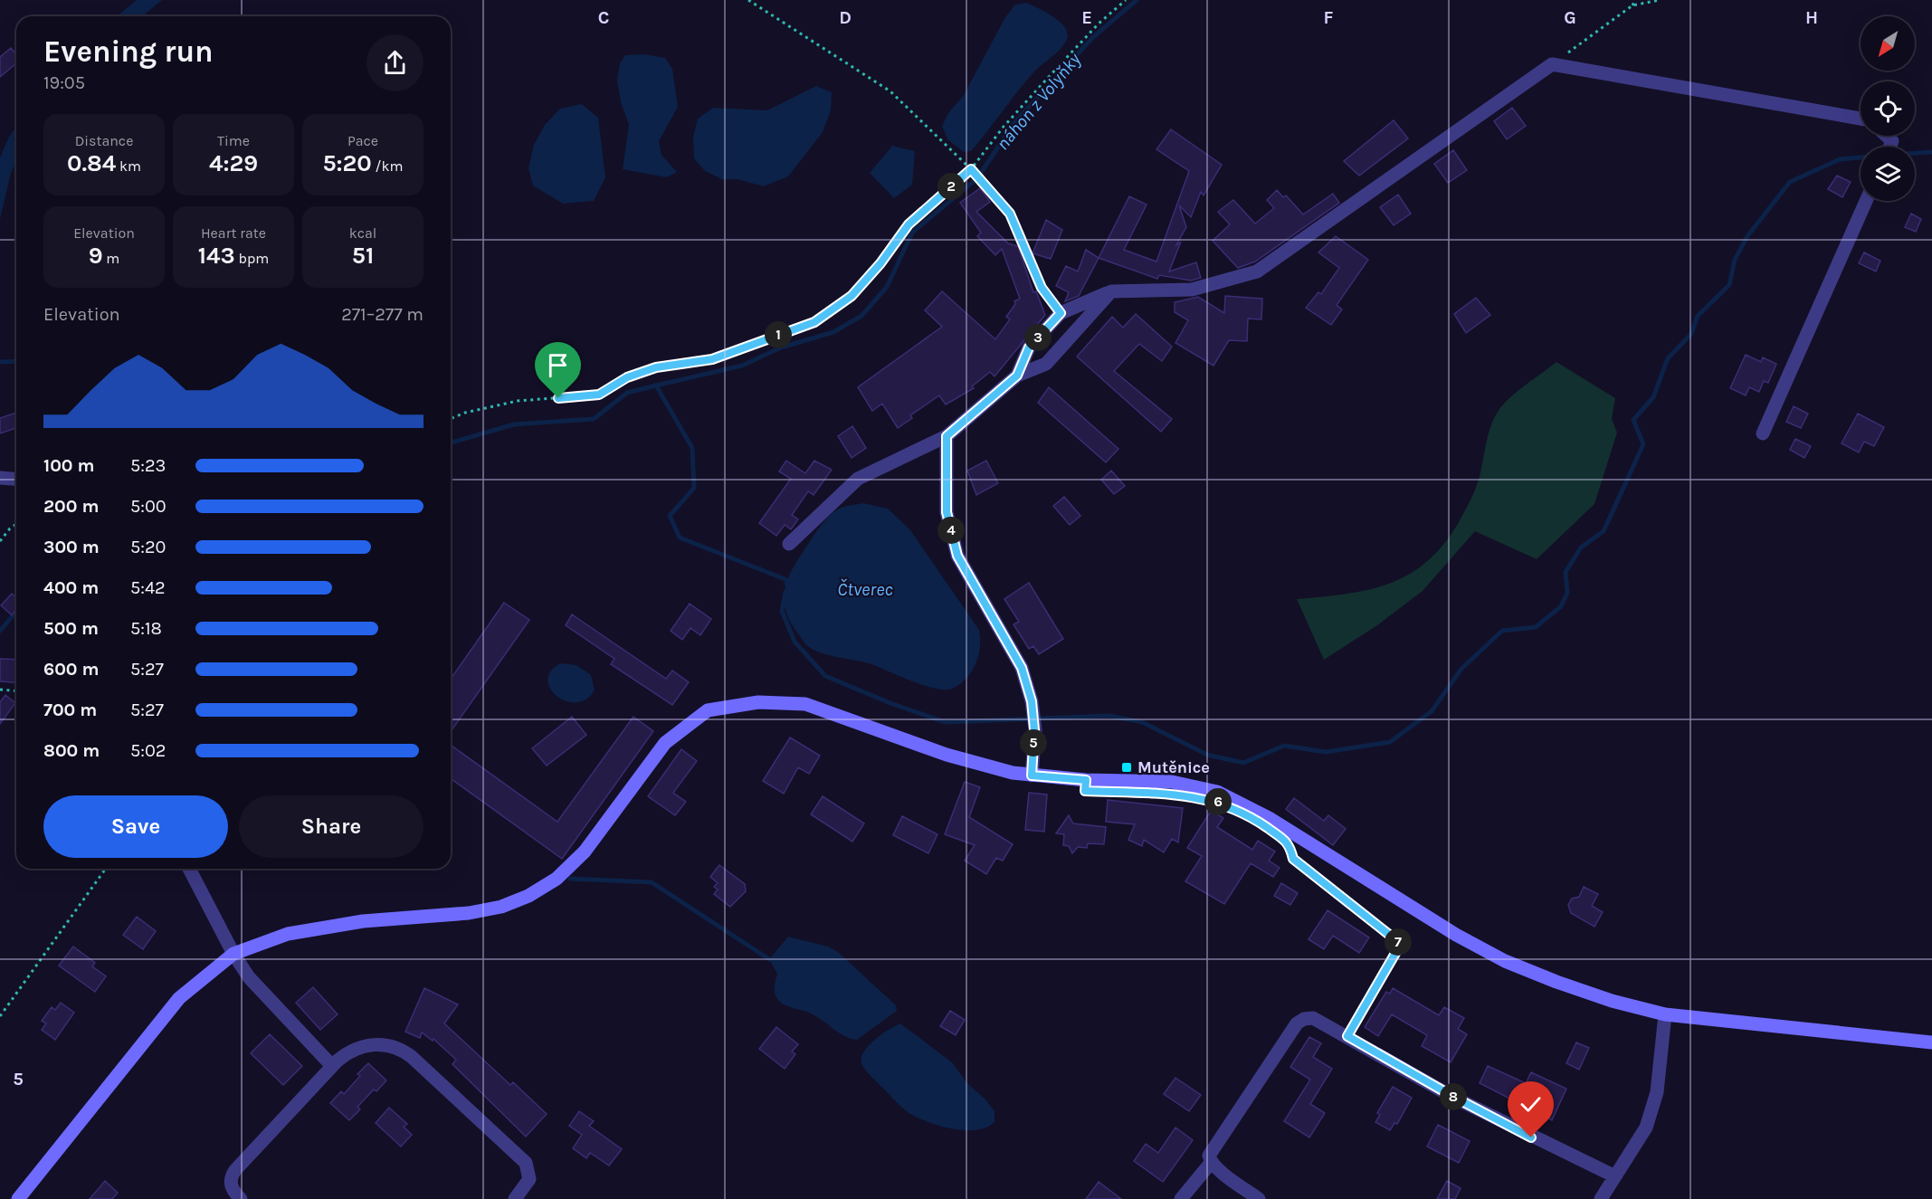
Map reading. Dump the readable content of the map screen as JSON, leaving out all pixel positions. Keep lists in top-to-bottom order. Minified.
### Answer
{"water":["náhon z Volyňky","Čtverec"],"places":{"transit":["Mutěnice"]},"north":"bottom left","page":{"heading":["Evening run","19:05"],"stats":[["Distance","0.84 km"],["Time","4:29"],["Pace","5:20 /km"],["Elevation","9 m"],["Heart rate","143 bpm"],["kcal","51"]],"pins":["2","1","3","4","5","6","7","8"],"chart":["Elevation","271–277 m"],"list":[{"name":"100 m","note":"5:23"},{"name":"200 m","note":"5:00"},{"name":"300 m","note":"5:20"},{"name":"400 m","note":"5:42"},{"name":"500 m","note":"5:18"},{"name":"600 m","note":"5:27"},{"name":"700 m","note":"5:27"},{"name":"800 m","note":"5:02"}],"buttons":["Save","Share"]},"grid":{"columns":["C","D","E","F","G","H"],"rows":["5"]}}
